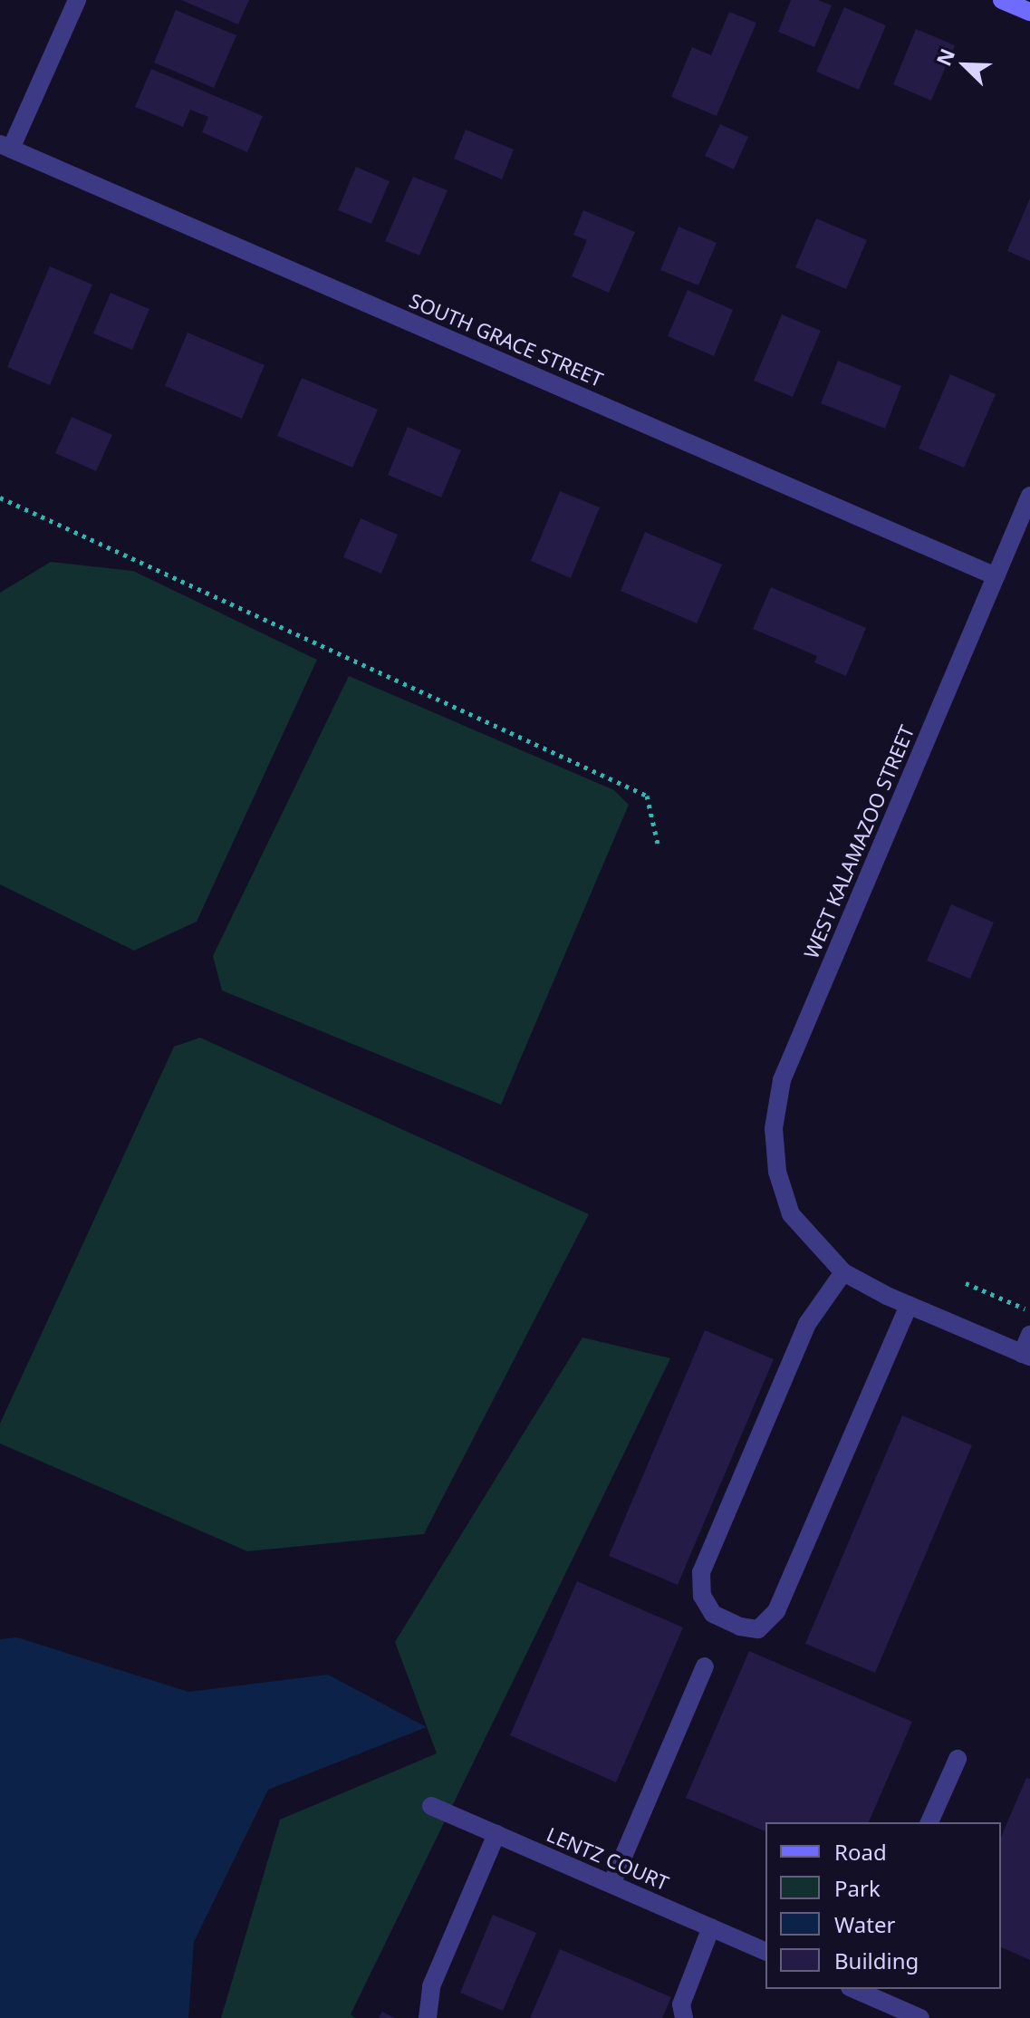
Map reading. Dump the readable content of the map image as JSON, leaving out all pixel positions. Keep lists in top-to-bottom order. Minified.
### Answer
{"streets":{"street":["SOUTH GRACE STREET","WEST KALAMAZOO STREET","LENTZ COURT"]},"crossings":[["SOUTH GRACE STREET","WEST KALAMAZOO STREET"]],"legend":["Road","Park","Water","Building"],"north":"top left"}
